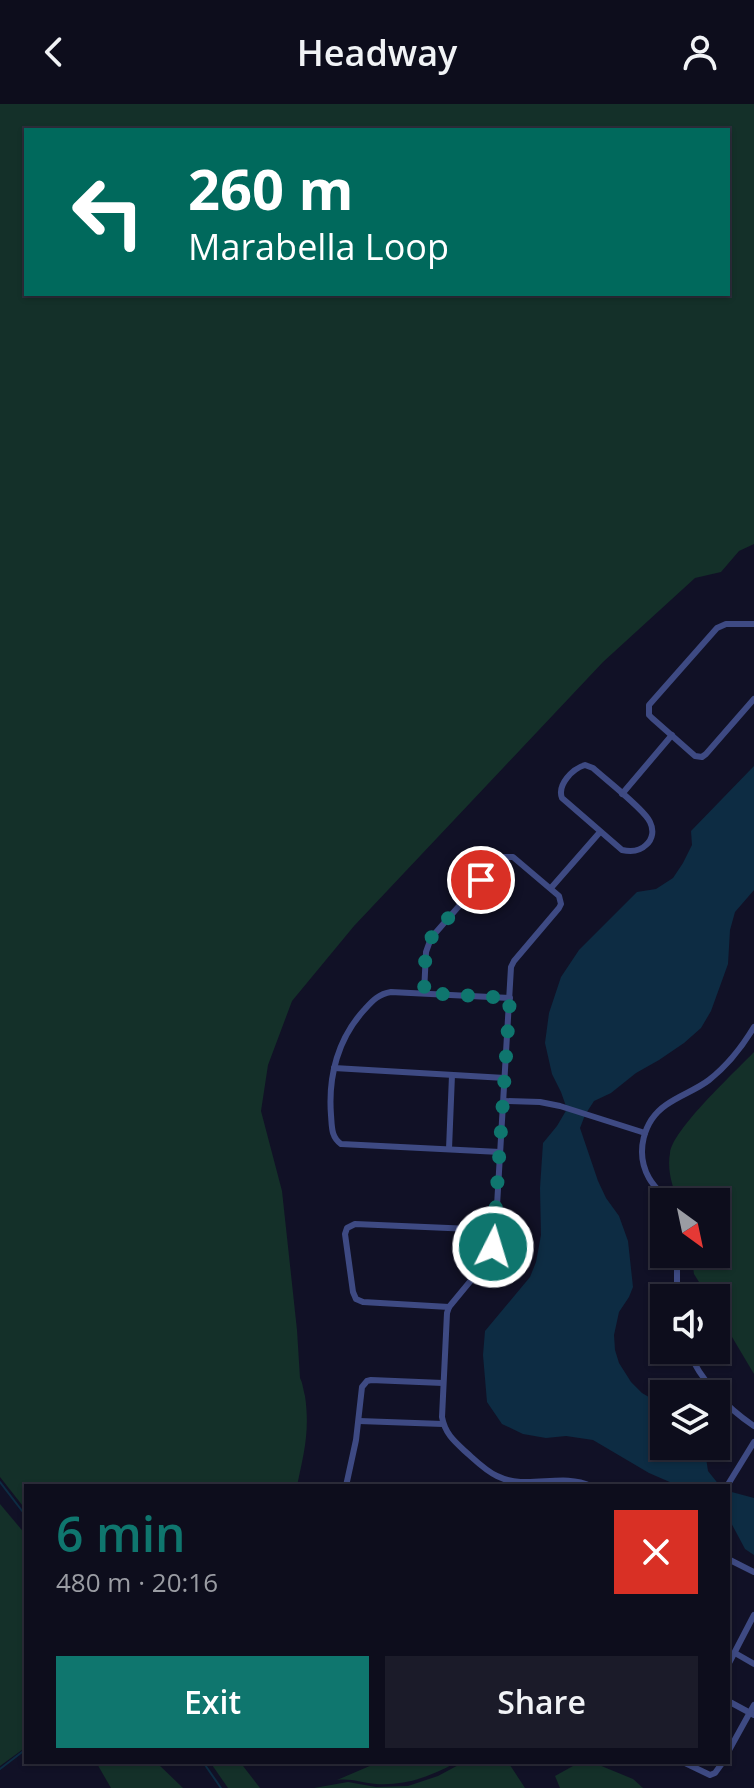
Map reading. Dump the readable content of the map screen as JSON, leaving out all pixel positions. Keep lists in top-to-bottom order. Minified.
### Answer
{"north":"bottom right","page":{"header":"Headway","turn":["260 m","Marabella Loop"],"heading":["6 min","480 m · 20:16"],"buttons":["Exit","Share"]}}
